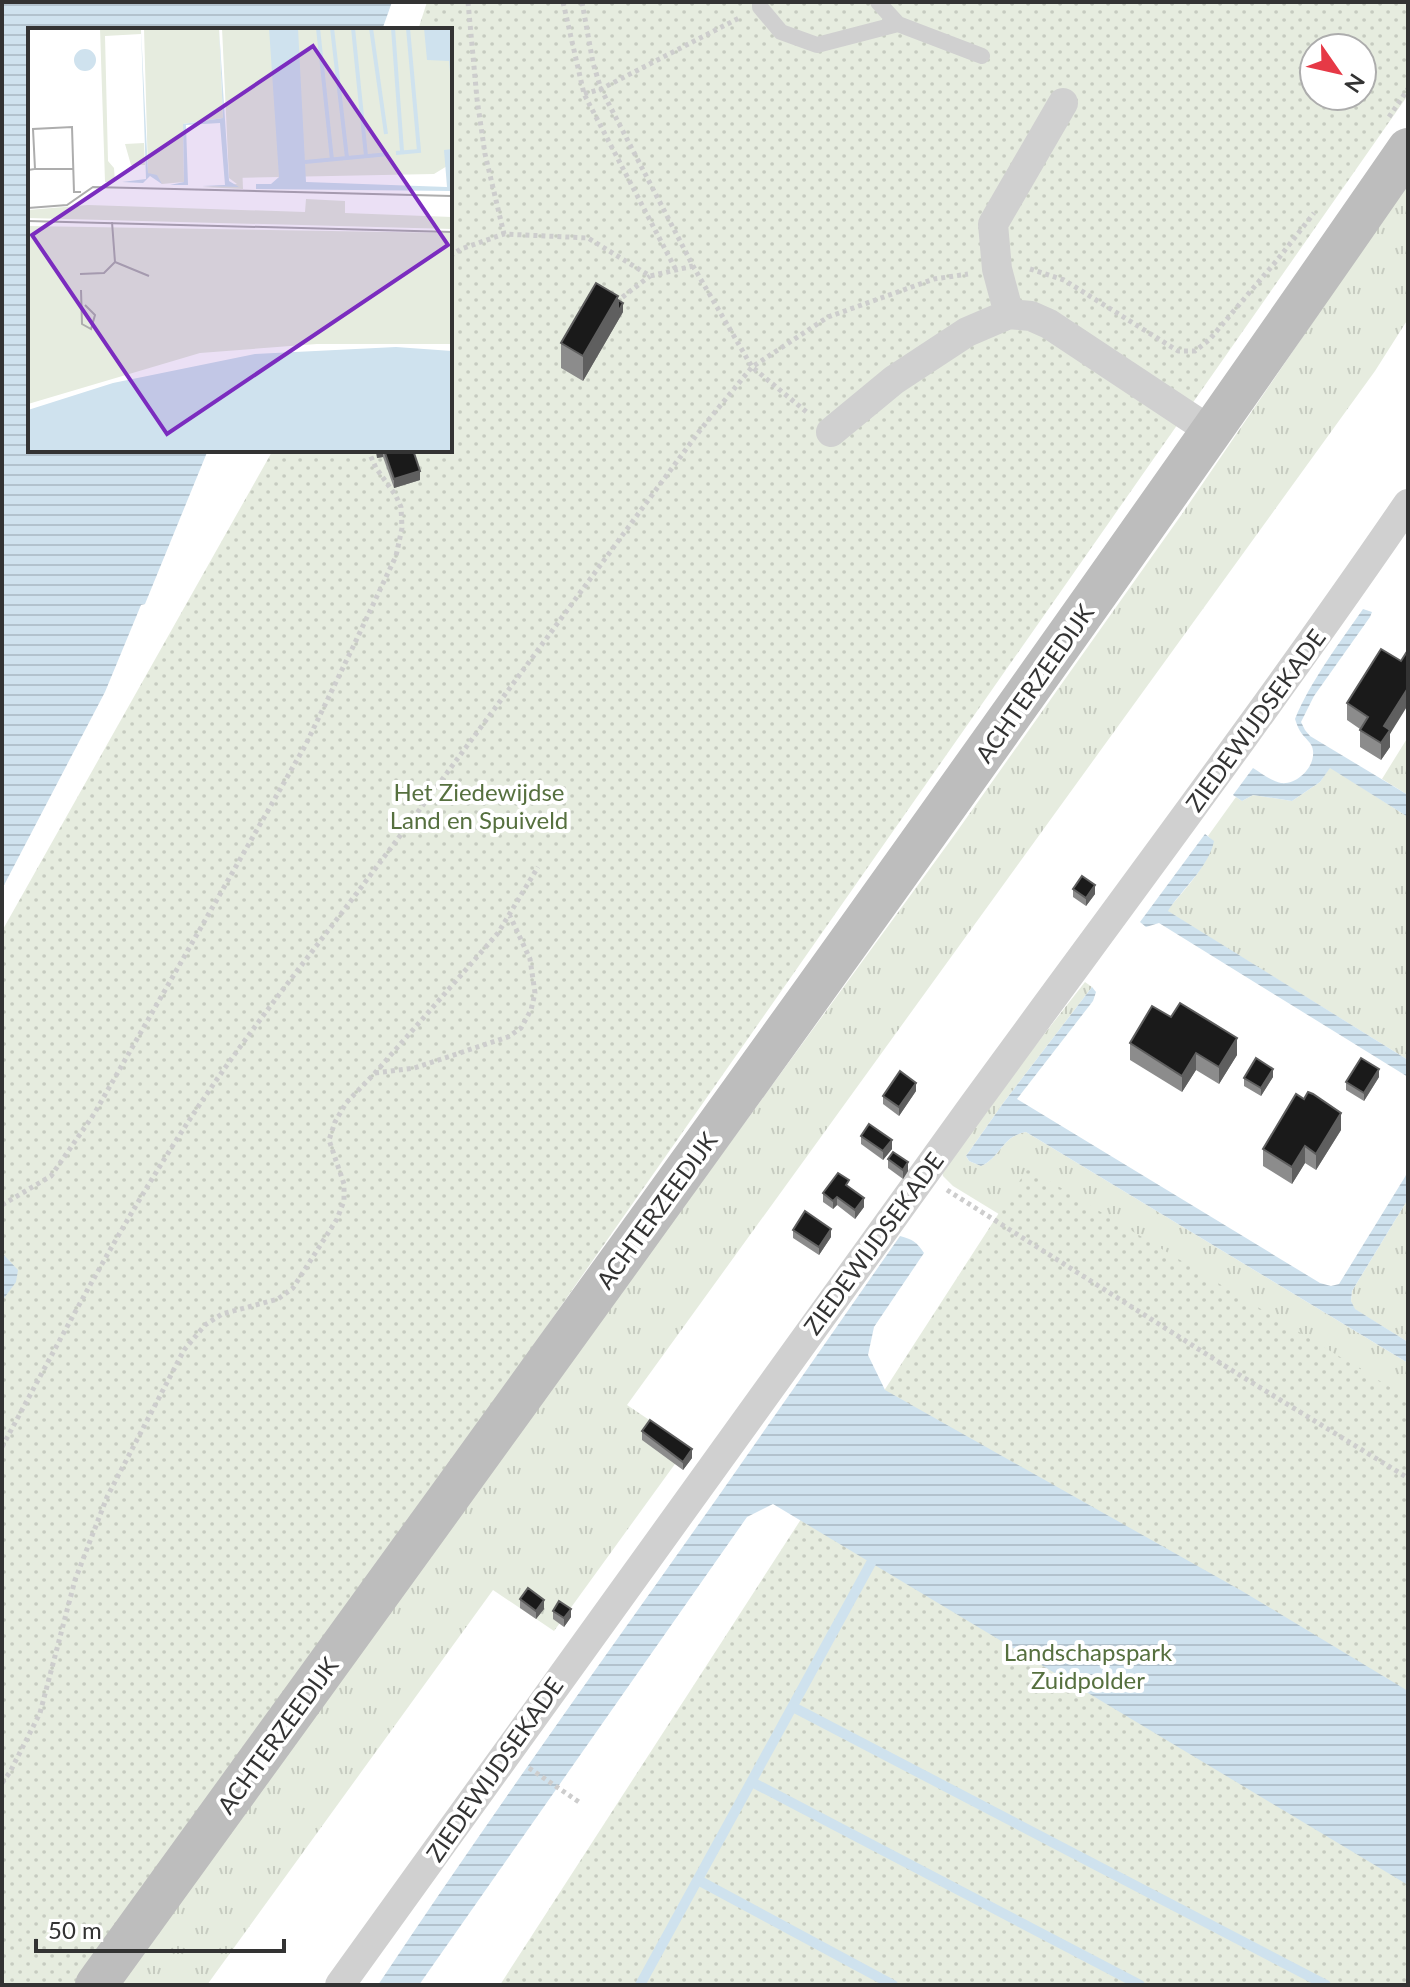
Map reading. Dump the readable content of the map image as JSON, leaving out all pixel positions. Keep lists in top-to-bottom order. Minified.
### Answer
{"streets":{"main road":["ACHTERZEEDIJK"],"street":["ZIEDEWIJDSEKADE"]},"parks":["Het Ziedewijdse Land en Spuiveld","Landschapspark Zuidpolder"],"scale_bar":"50 m","north":"bottom right"}
